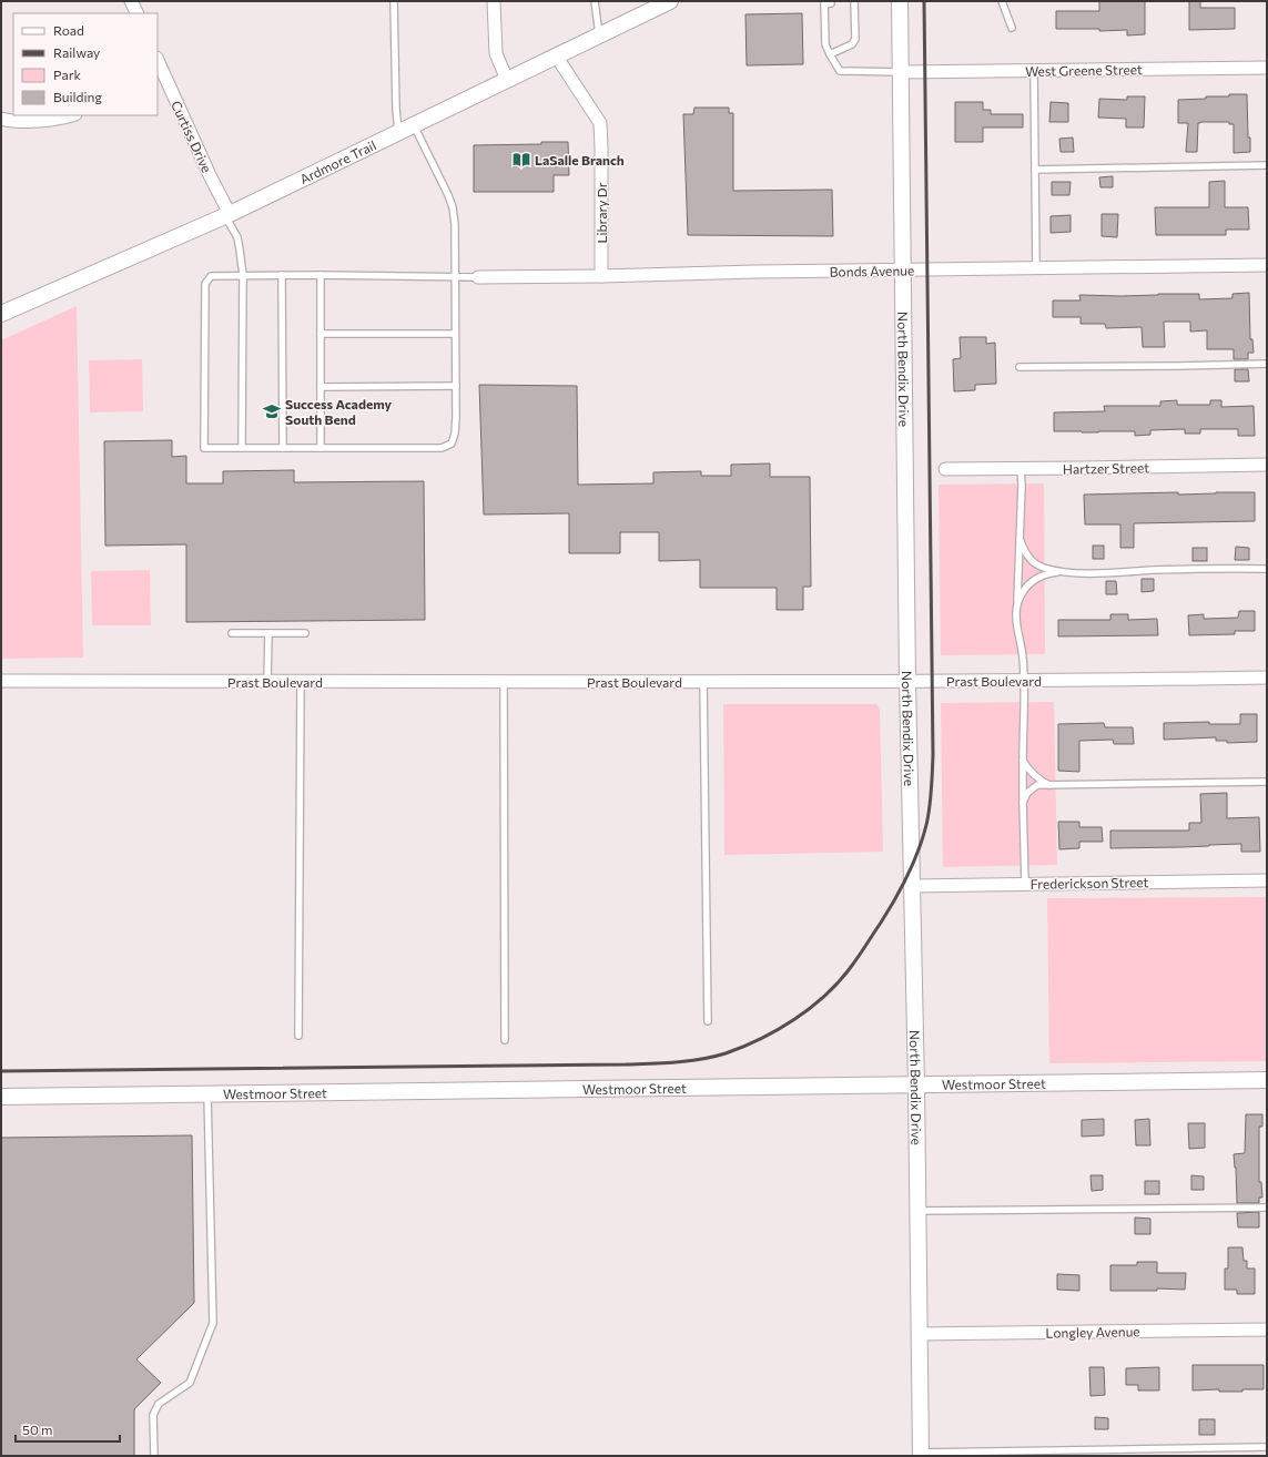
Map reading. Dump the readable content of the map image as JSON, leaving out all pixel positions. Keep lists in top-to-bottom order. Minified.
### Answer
{"streets":{"street":["West Greene Street","Curtiss Drive","Ardmore Trail","Library Dr","Bonds Avenue","North Bendix Drive","Hartzer Street","Prast Boulevard","Frederickson Street","Westmoor Street","Longley Avenue"]},"crossings":[["West Greene Street","North Bendix Drive"],["Curtiss Drive","Ardmore Trail"],["Ardmore Trail","Library Dr"],["Library Dr","Bonds Avenue"],["Bonds Avenue","North Bendix Drive"],["North Bendix Drive","Prast Boulevard"],["North Bendix Drive","Frederickson Street"],["North Bendix Drive","Westmoor Street"],["North Bendix Drive","Longley Avenue"]],"places":{"library":["LaSalle Branch"],"school or university":["Success Academy South Bend"]},"legend":["Road","Railway","Park","Building"],"scale_bar":"50 m"}
